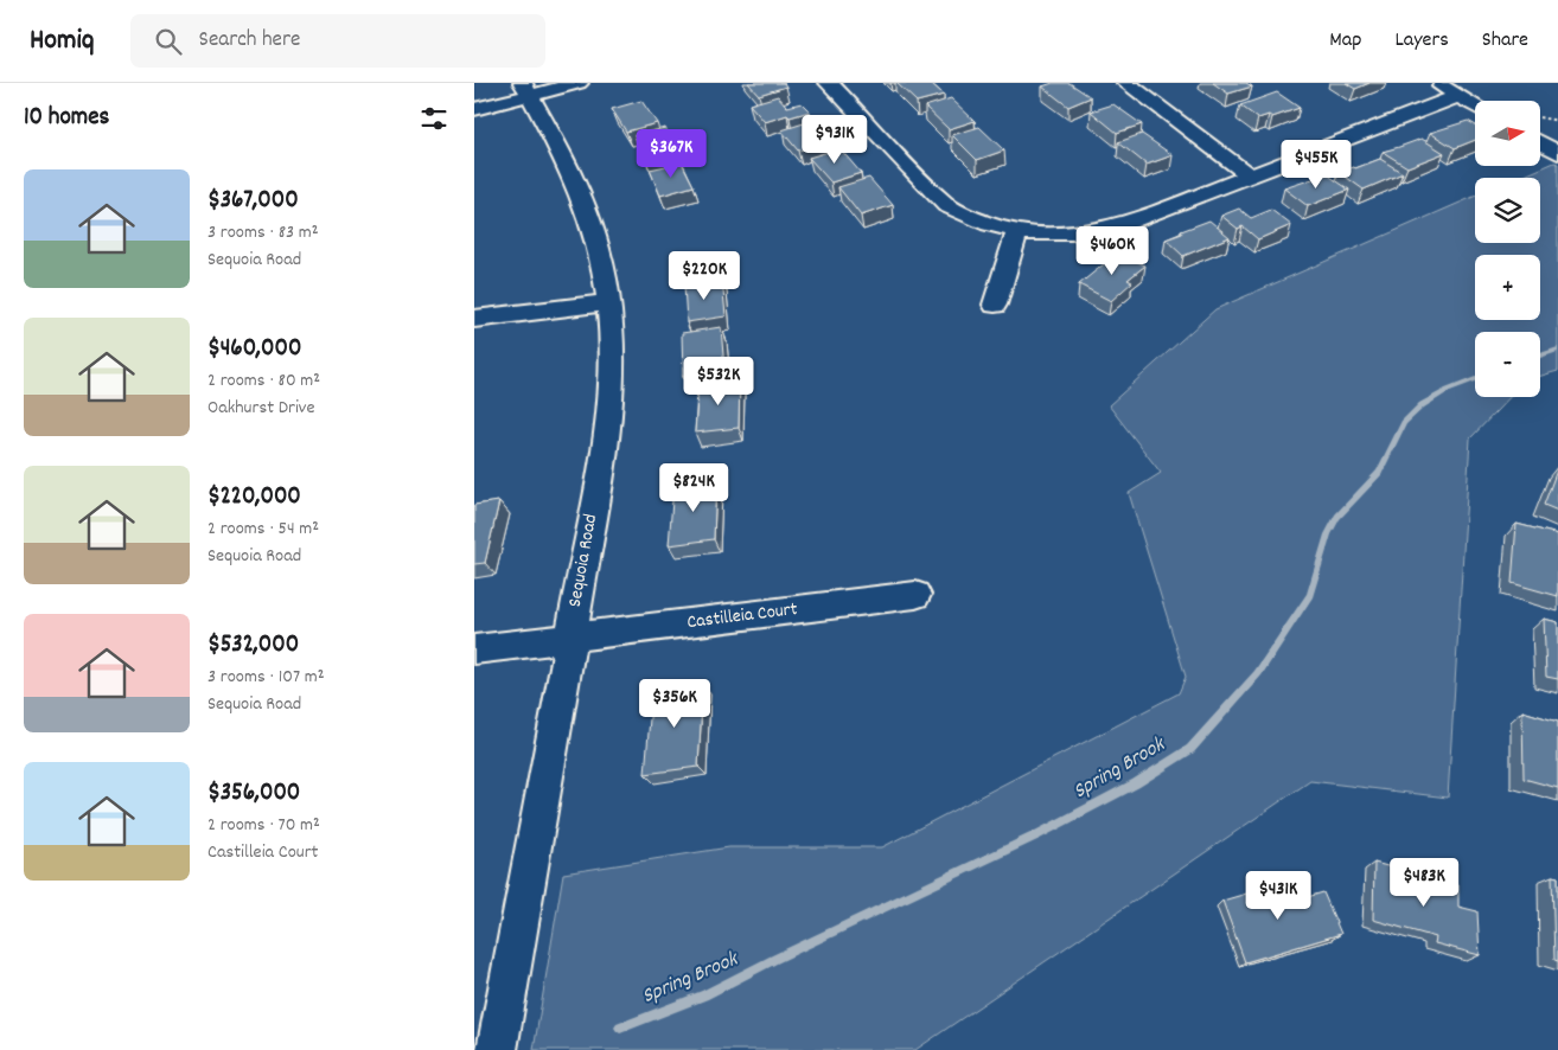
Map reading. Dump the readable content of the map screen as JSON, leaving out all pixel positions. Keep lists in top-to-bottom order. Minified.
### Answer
{"streets":{"street":["Sequoia Road","Castilleia Court"]},"crossings":[["Sequoia Road","Castilleia Court"]],"water":["Spring Brook"],"north":"right","page":{"header":"Homiq","search":"Search here","nav":["Map","Layers","Share"],"heading":"10 homes","map_buttons":["+","−"],"price":["$931K","$367K","$455K","$460K","$220K","$532K","$824K","$356K","$483K","$431K"],"list":[{"name":"$367,000","note":"3 rooms · 83 m² · Sequoia Road"},{"name":"$460,000","note":"2 rooms · 80 m² · Oakhurst Drive"},{"name":"$220,000","note":"2 rooms · 54 m² · Sequoia Road"},{"name":"$532,000","note":"3 rooms · 107 m² · Sequoia Road"},{"name":"$356,000","note":"2 rooms · 70 m² · Castilleia Court"}]}}
